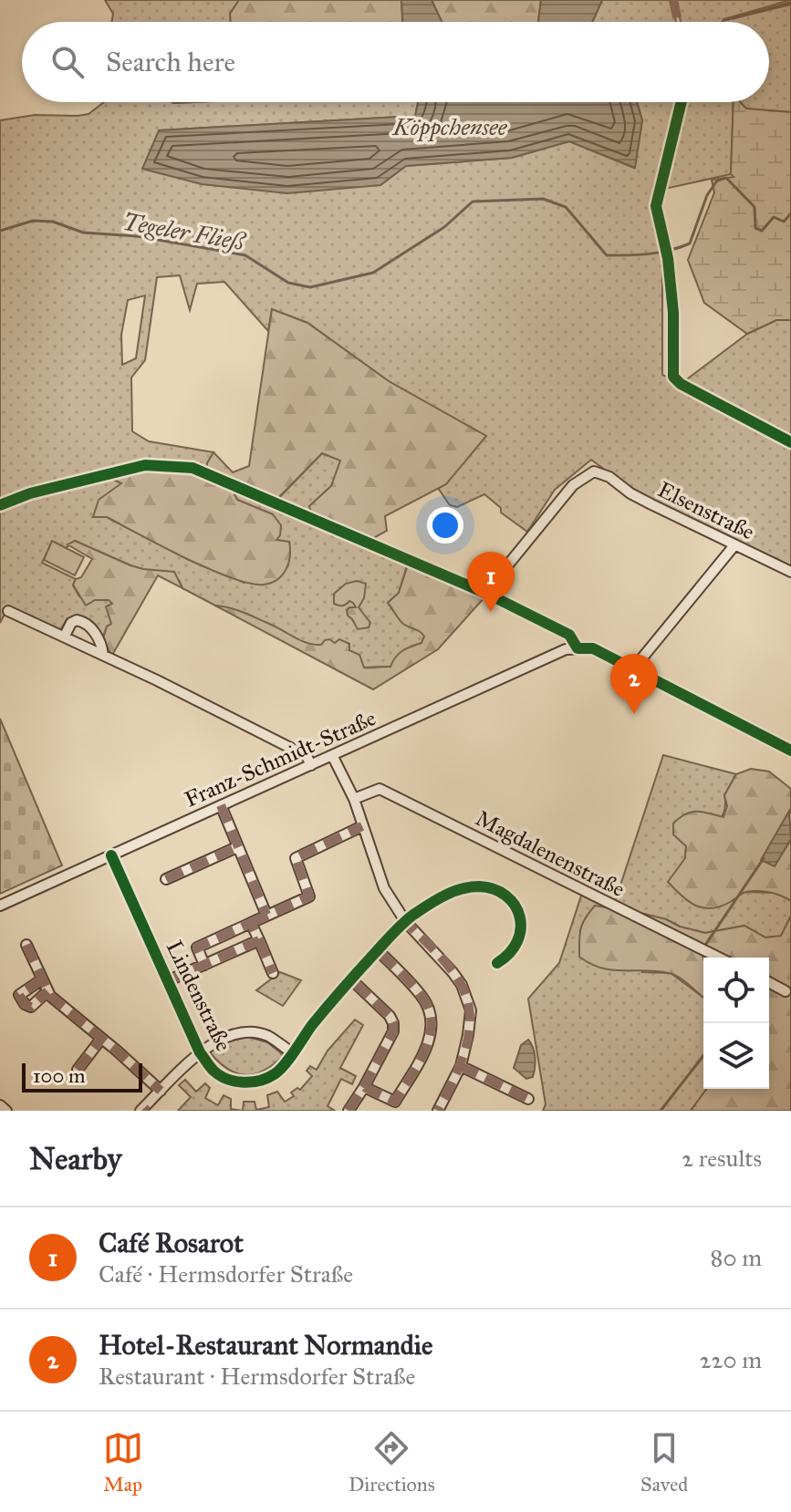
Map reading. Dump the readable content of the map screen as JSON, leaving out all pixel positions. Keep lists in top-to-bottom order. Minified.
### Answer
{"streets":{"street":["Elsenstraße","Franz-Schmidt-Straße","Magdalenenstraße","Lindenstraße"]},"crossings":[["Elsenstraße","Franz-Schmidt-Straße"],["Franz-Schmidt-Straße","Lindenstraße"]],"water":["Köppchensee","Tegeler Fließ"],"scale_bar":"100 m","page":{"search":"Search here","pins":["1","2"],"scale":"100 m","heading":["Nearby","2 results"],"list":[{"mark":"1","name":"Café Rosarot","note":"Café · Hermsdorfer Straße","value":"80 m"},{"mark":"2","name":"Hotel-Restaurant Normandie","note":"Restaurant · Hermsdorfer Straße","value":"220 m"}],"nav":["Map","Directions","Saved"]}}
